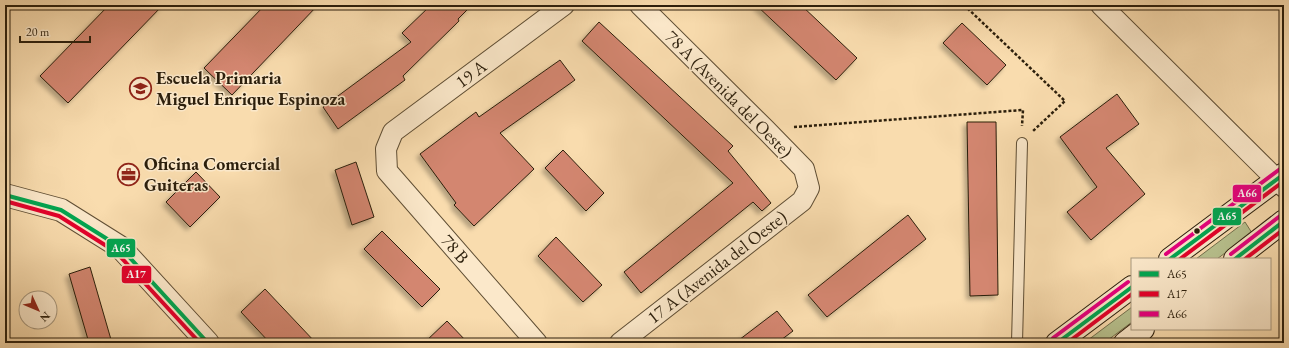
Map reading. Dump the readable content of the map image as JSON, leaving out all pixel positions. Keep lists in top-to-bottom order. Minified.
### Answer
{"streets":{"street":["19 A","78 A (Avenida del Oeste)","78 B","17 A (Avenida del Oeste)"]},"crossings":[["19 A","78 B"],["78 A (Avenida del Oeste)","17 A (Avenida del Oeste)"]],"places":{"school or university":["Escuela Primaria Miguel Enrique Espinoza"],"office":["Oficina Comercial Guiteras"]},"lines":["transit line A66","transit line A65","transit line A17"],"legend":["A65","A17","A66"],"scale_bar":"20 m","north":"bottom right"}
